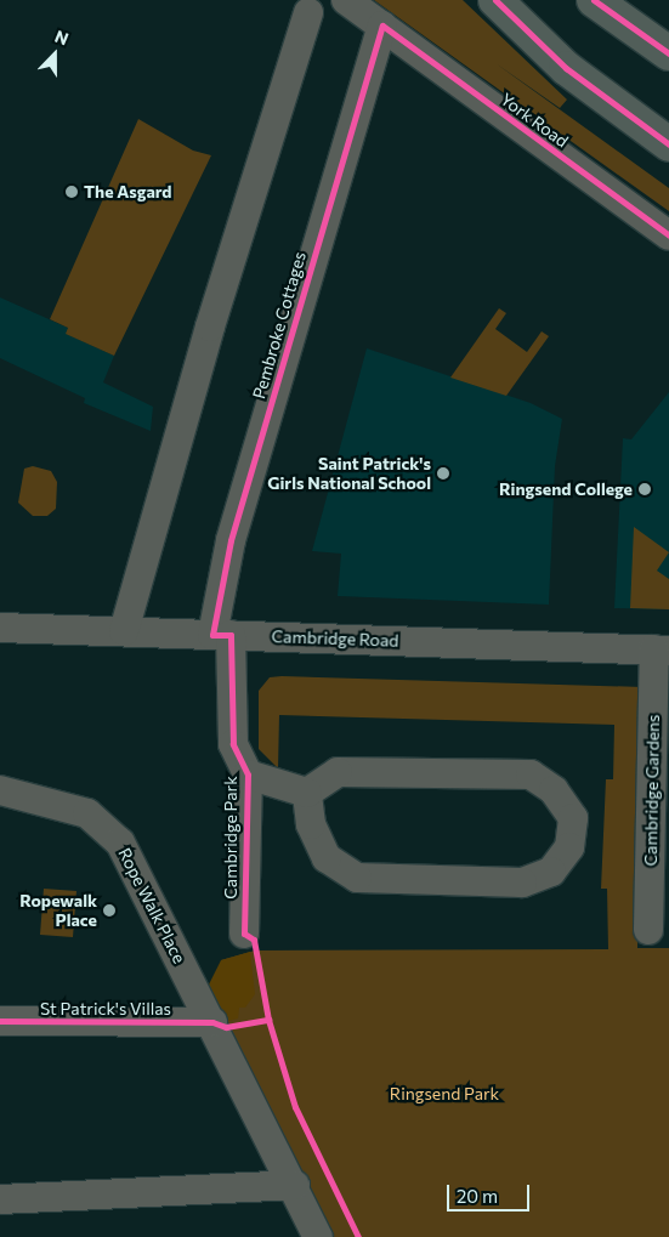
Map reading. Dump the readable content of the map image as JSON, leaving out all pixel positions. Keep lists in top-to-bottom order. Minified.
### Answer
{"streets":{"street":["York Road","Pembroke Cottages","Cambridge Road","Cambridge Gardens","Cambridge Park","Rope Walk Place","St Patrick's Villas"]},"crossings":[["York Road","Pembroke Cottages"],["Pembroke Cottages","Cambridge Road"],["Pembroke Cottages","Cambridge Park"],["Cambridge Road","Cambridge Gardens"],["Cambridge Road","Cambridge Park"],["Rope Walk Place","St Patrick's Villas"]],"parks":["Ringsend Park"],"places":["The Asgard","Saint Patrick's Girls National School","Ringsend College","Ropewalk Place"],"scale_bar":"20 m","north":"top"}
